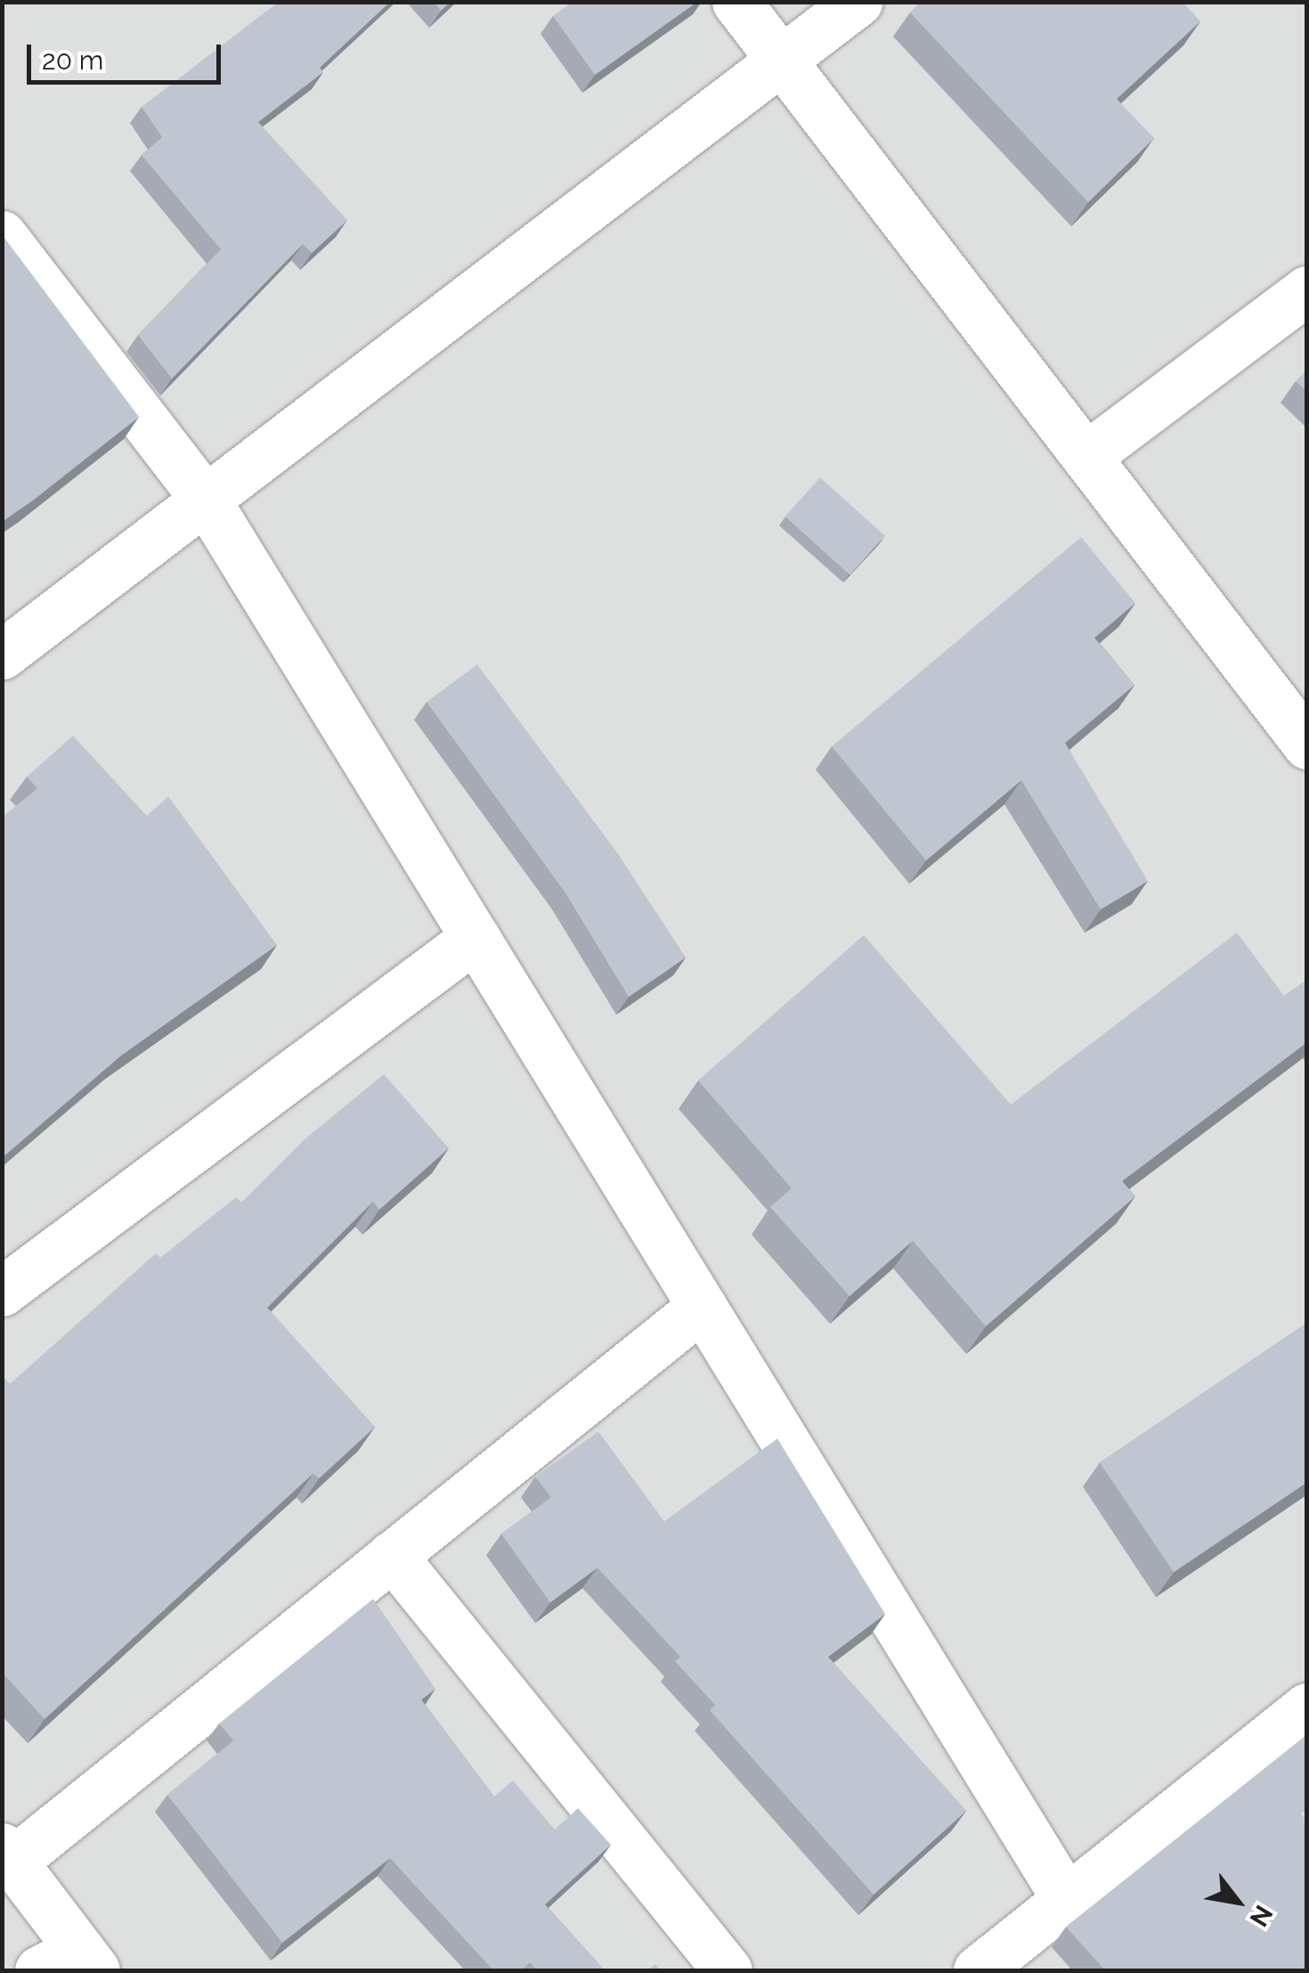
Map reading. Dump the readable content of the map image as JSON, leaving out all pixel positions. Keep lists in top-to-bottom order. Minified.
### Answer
{"scale_bar":"20 m","north":"bottom right"}
